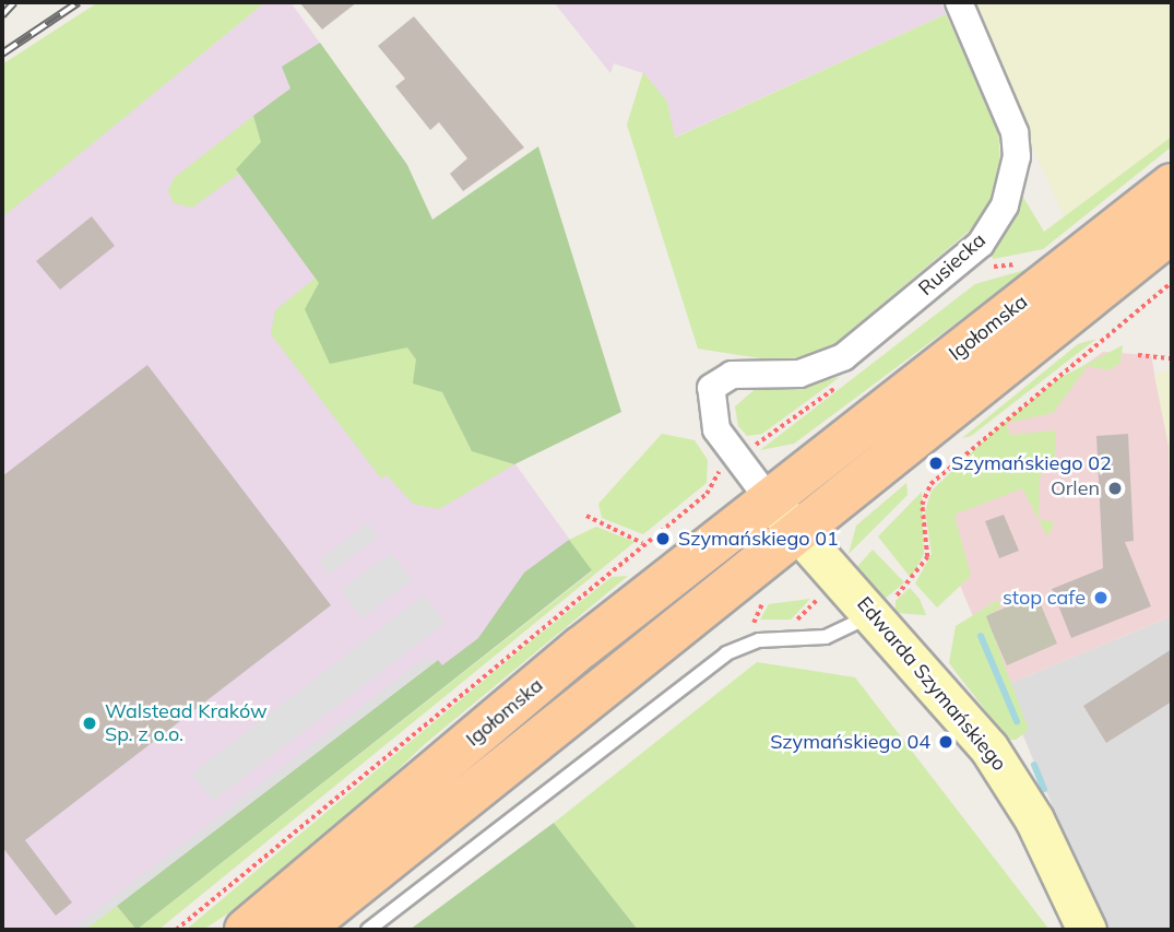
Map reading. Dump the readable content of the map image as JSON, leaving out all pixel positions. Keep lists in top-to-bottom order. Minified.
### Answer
{"streets":{"main road":["Igołomska"],"street":["Rusiecka","Edwarda Szymańskiego"]},"crossings":[["Rusiecka","Igołomska"],["Igołomska","Edwarda Szymańskiego"]],"places":["Szymańskiego 02","Orlen","Szymańskiego 01","stop cafe","Walstead Kraków Sp. z o.o.","Szymańskiego 04"]}
